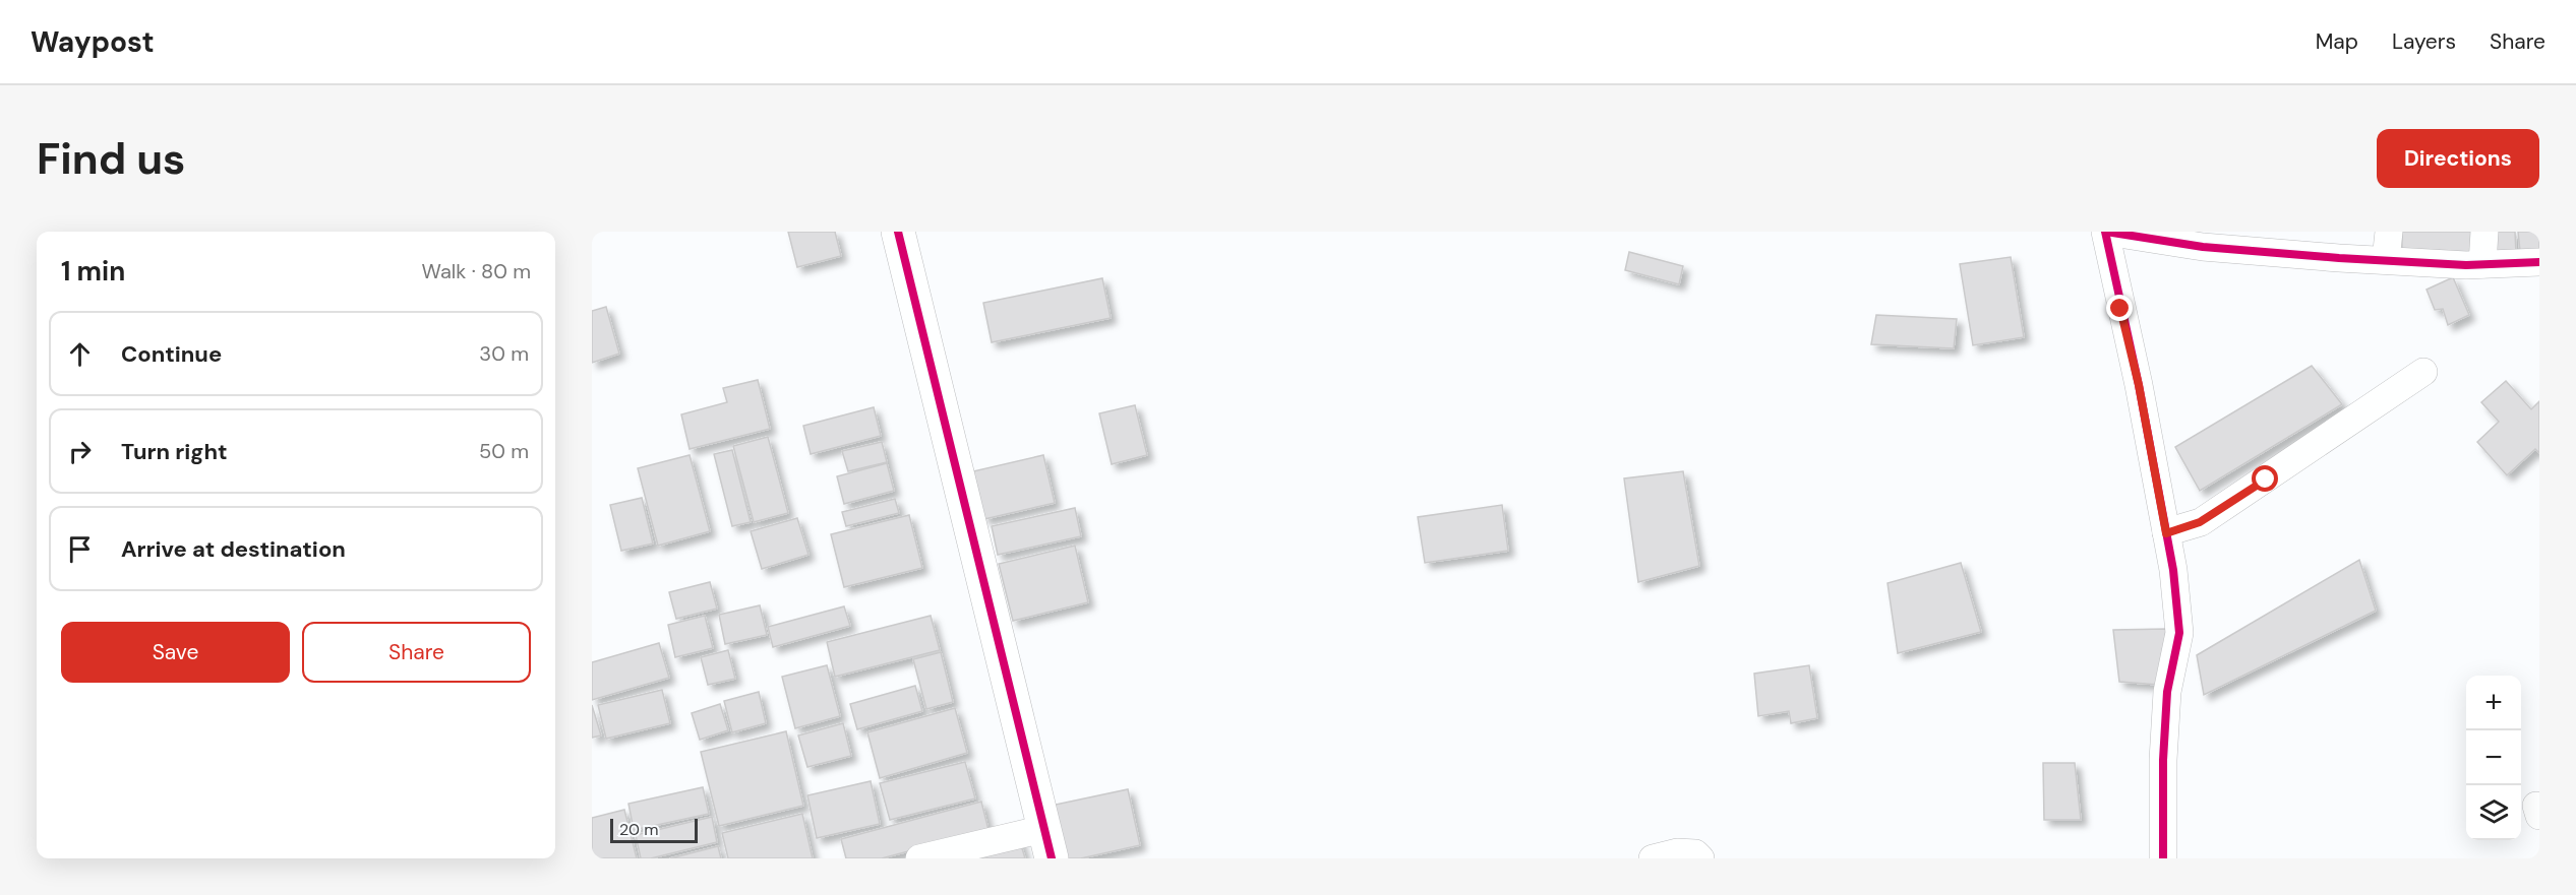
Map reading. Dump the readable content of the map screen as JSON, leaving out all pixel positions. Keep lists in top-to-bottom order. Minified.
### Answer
{"scale_bar":"20 m","page":{"header":"Waypost","nav":["Map","Layers","Share"],"buttons":["Directions",["Save","Share"]],"title":"Find us","heading":["1 min","Walk · 80 m"],"list":[["Continue","30 m"],["Turn right","50 m"],"Arrive at destination"],"map_buttons":["+","−"],"scale":"20 m"}}
